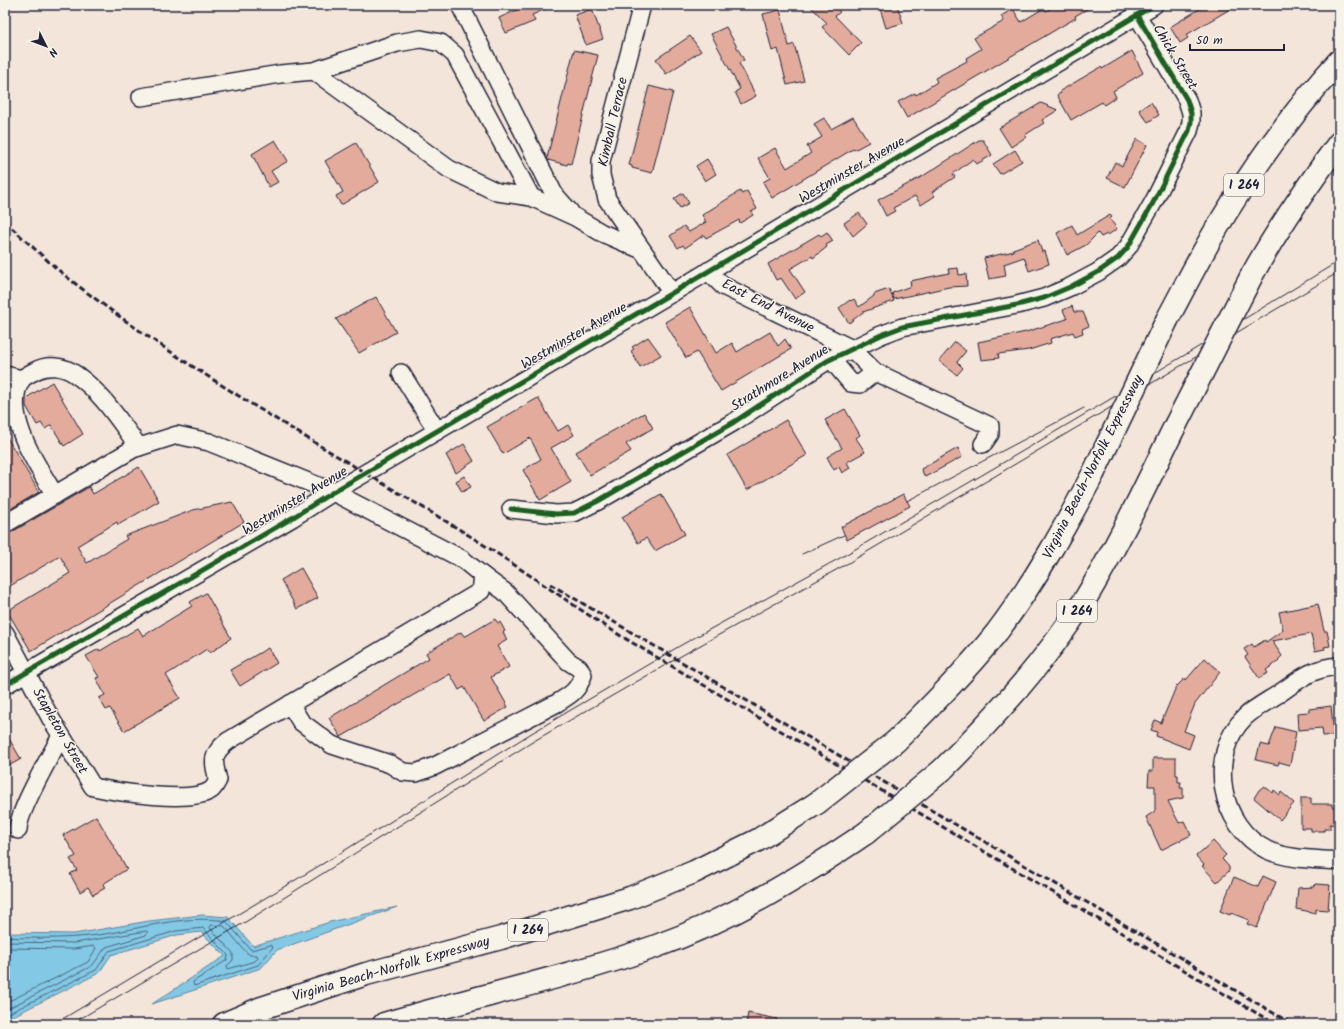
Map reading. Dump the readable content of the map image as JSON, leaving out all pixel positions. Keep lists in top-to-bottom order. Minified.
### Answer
{"streets":{"highway":["I 264","Virginia Beach-Norfolk Expressway"],"street":["Chick Street","Kimball Terrace","Westminster Avenue","East End Avenue","Strathmore Avenue","Stapleton Street"]},"crossings":[["Chick Street","Westminster Avenue"],["Chick Street","Strathmore Avenue"],["Kimball Terrace","Westminster Avenue"],["Westminster Avenue","East End Avenue"],["Westminster Avenue","Stapleton Street"],["East End Avenue","Strathmore Avenue"]],"scale_bar":"50 m","north":"bottom right"}
